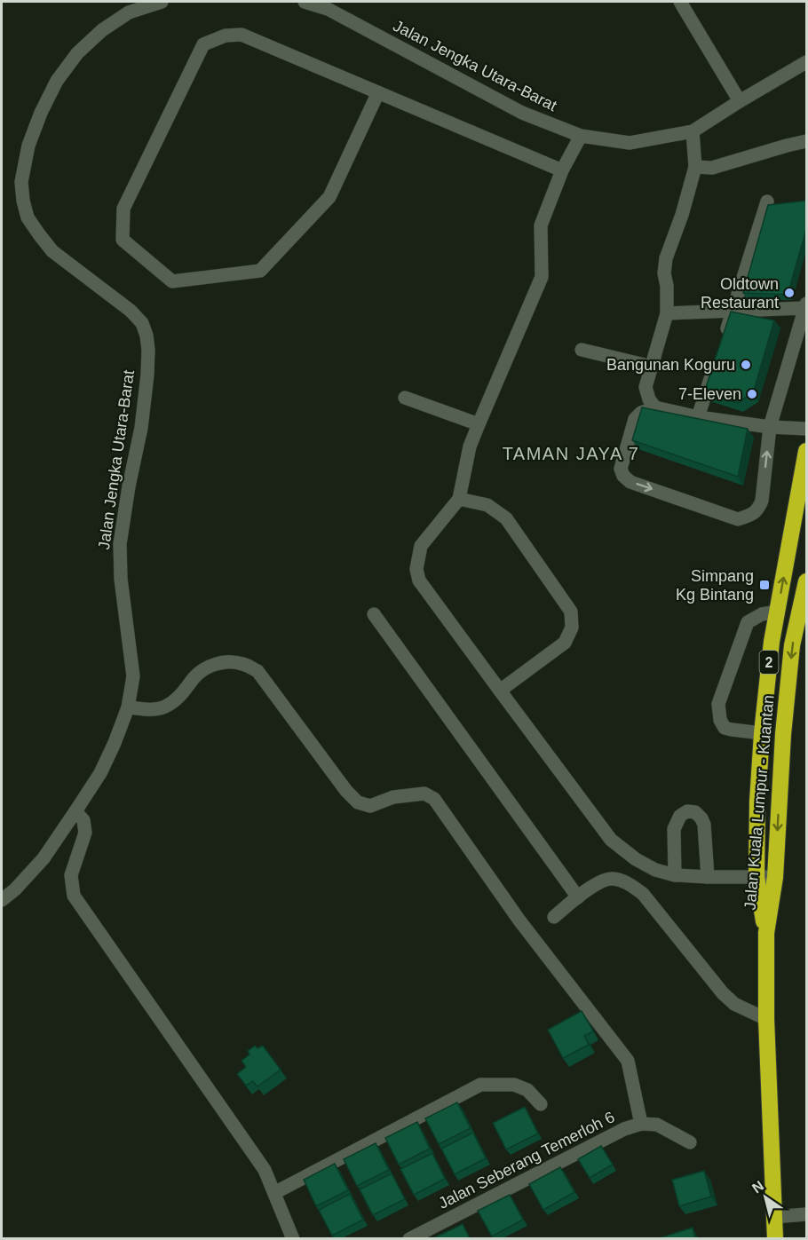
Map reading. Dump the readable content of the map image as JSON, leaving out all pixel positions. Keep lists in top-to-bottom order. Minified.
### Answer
{"streets":{"highway":["2","Jalan Kuala Lumpur - Kuantan"],"street":["Jalan Jengka Utara-Barat","Jalan Seberang Temerloh 6"]},"districts":["TAMAN JAYA 7"],"places":{"other":["Oldtown Restaurant","Bangunan Koguru","7-Eleven"],"transit":["Simpang Kg Bintang"]},"north":"top left"}
